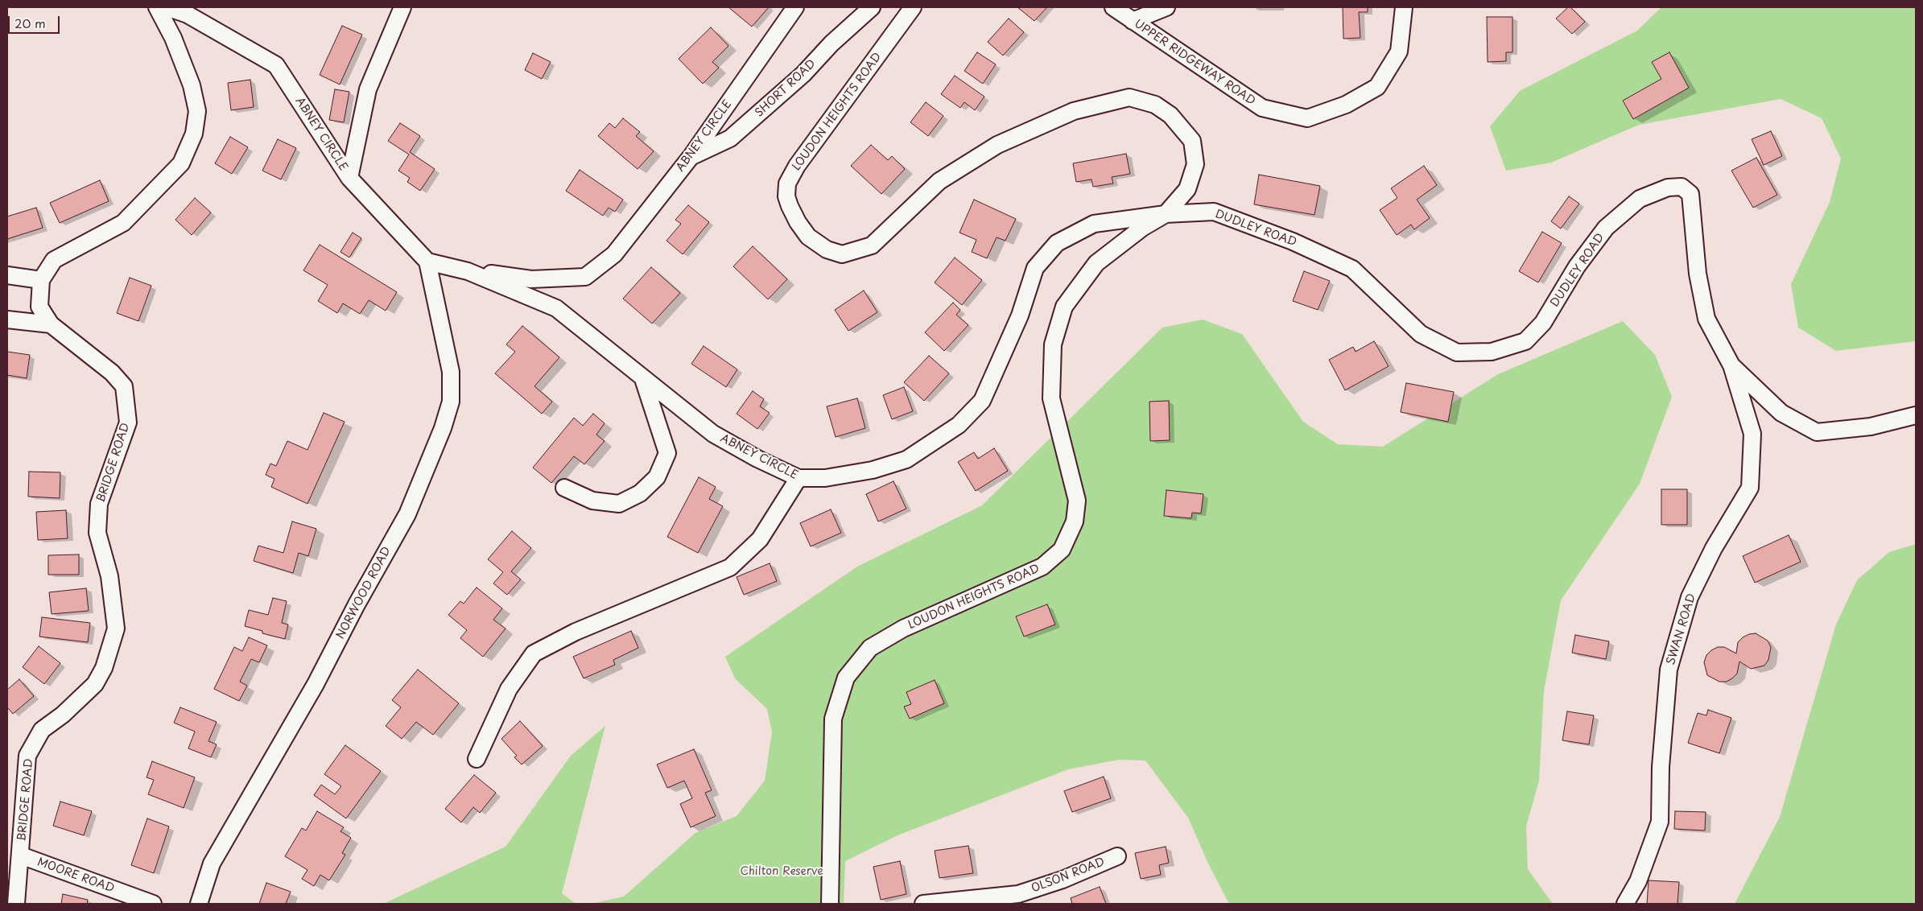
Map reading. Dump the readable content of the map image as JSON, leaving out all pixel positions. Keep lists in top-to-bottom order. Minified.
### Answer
{"streets":{"street":["UPPER RIDGEWAY ROAD","SHORT ROAD","LOUDON HEIGHTS ROAD","ABNEY CIRCLE","DUDLEY ROAD","BRIDGE ROAD","NORWOOD ROAD","SWAN ROAD","MOORE ROAD","OLSON ROAD"]},"crossings":[["SHORT ROAD","ABNEY CIRCLE"],["LOUDON HEIGHTS ROAD","ABNEY CIRCLE"],["LOUDON HEIGHTS ROAD","DUDLEY ROAD"],["ABNEY CIRCLE","DUDLEY ROAD"],["ABNEY CIRCLE","NORWOOD ROAD"],["DUDLEY ROAD","SWAN ROAD"],["BRIDGE ROAD","MOORE ROAD"]],"parks":["Chilton Reserve"],"scale_bar":"20 m"}
